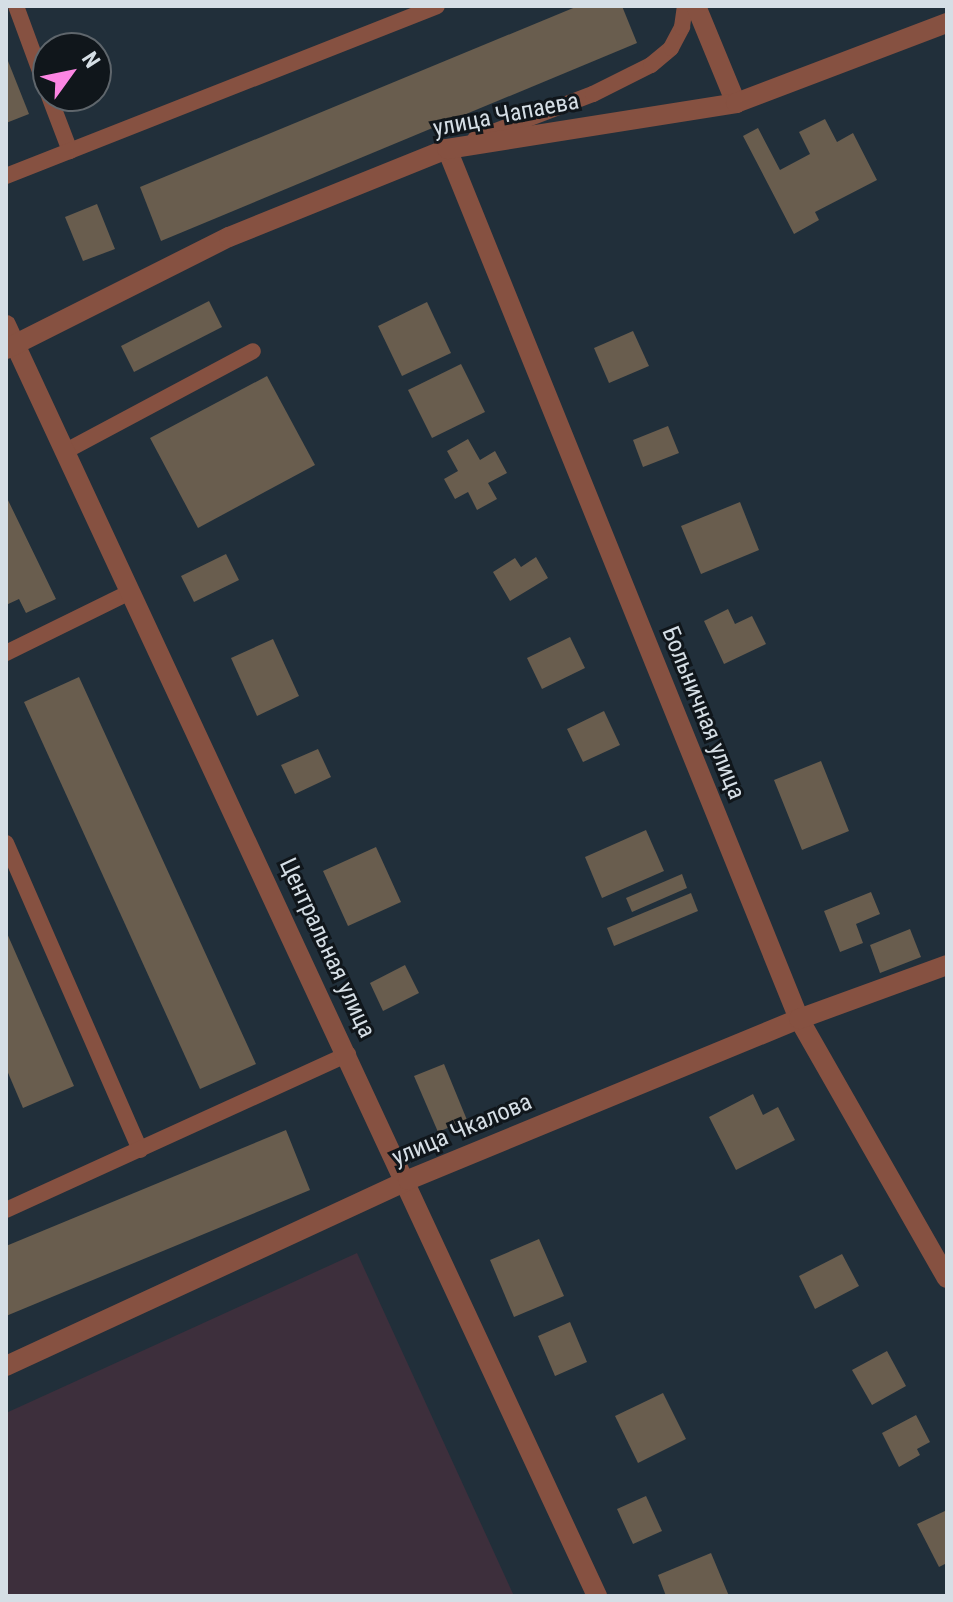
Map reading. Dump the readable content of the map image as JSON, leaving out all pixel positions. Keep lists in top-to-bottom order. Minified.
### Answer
{"streets":{"street":["улица Чапаева","Больничная улица","Центральная улица","улица Чкалова"]},"crossings":[["улица Чапаева","Больничная улица"],["улица Чапаева","Центральная улица"],["Больничная улица","улица Чкалова"],["Центральная улица","улица Чкалова"]],"north":"top right"}
